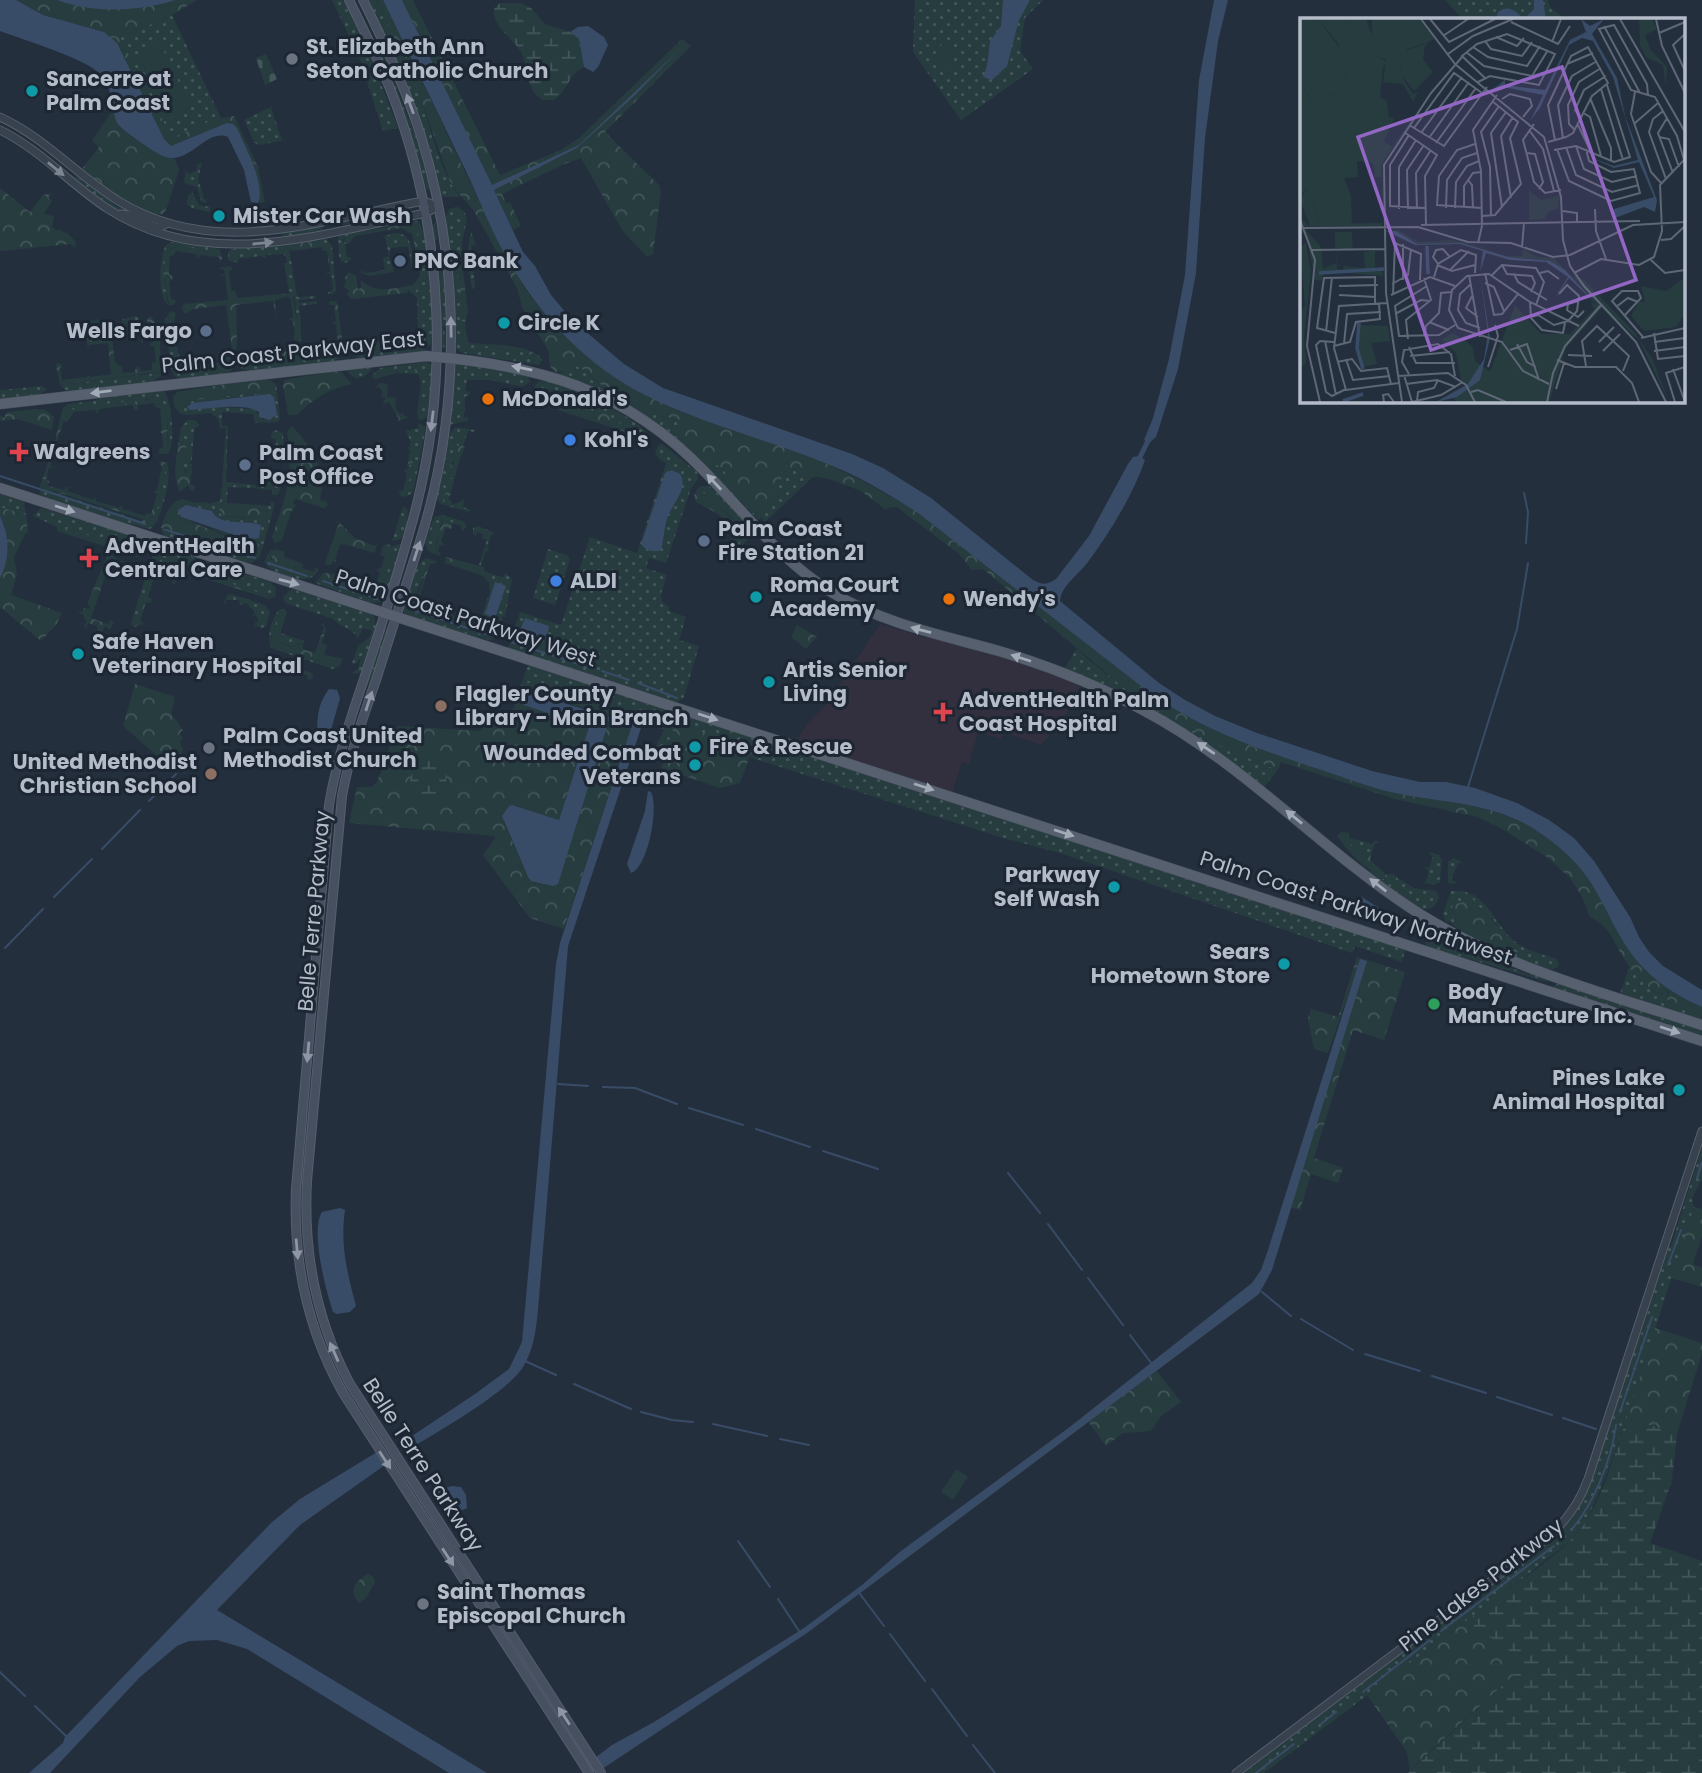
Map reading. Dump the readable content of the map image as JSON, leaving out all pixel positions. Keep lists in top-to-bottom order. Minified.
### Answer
{"streets":{"main road":["Palm Coast Parkway East","Palm Coast Parkway West","Palm Coast Parkway Northwest","Belle Terre Parkway"],"street":["Pine Lakes Parkway"]},"crossings":[["Palm Coast Parkway East","Belle Terre Parkway"],["Palm Coast Parkway West","Palm Coast Parkway Northwest"],["Palm Coast Parkway West","Belle Terre Parkway"]],"one_way":["Palm Coast Parkway East","Palm Coast Parkway West","Palm Coast Parkway Northwest"],"places":{"other":["St. Elizabeth Ann Seton Catholic Church","Sancerre at Palm Coast","Mister Car Wash","PNC Bank","Circle K","Wells Fargo","McDonald's","Kohl's","Palm Coast Post Office","Palm Coast Fire Station 21","ALDI","Roma Court Academy","Wendy's","Safe Haven Veterinary Hospital","Artis Senior Living","Flagler County Library - Main Branch","Fire & Rescue","Palm Coast United Methodist Church","Wounded Combat Veterans","United Methodist Christian School","Parkway Self Wash","Sears Hometown Store","Body Manufacture Inc.","Pines Lake Animal Hospital","Saint Thomas Episcopal Church"],"health":["Walgreens","AdventHealth Central Care","AdventHealth Palm Coast Hospital"]}}
